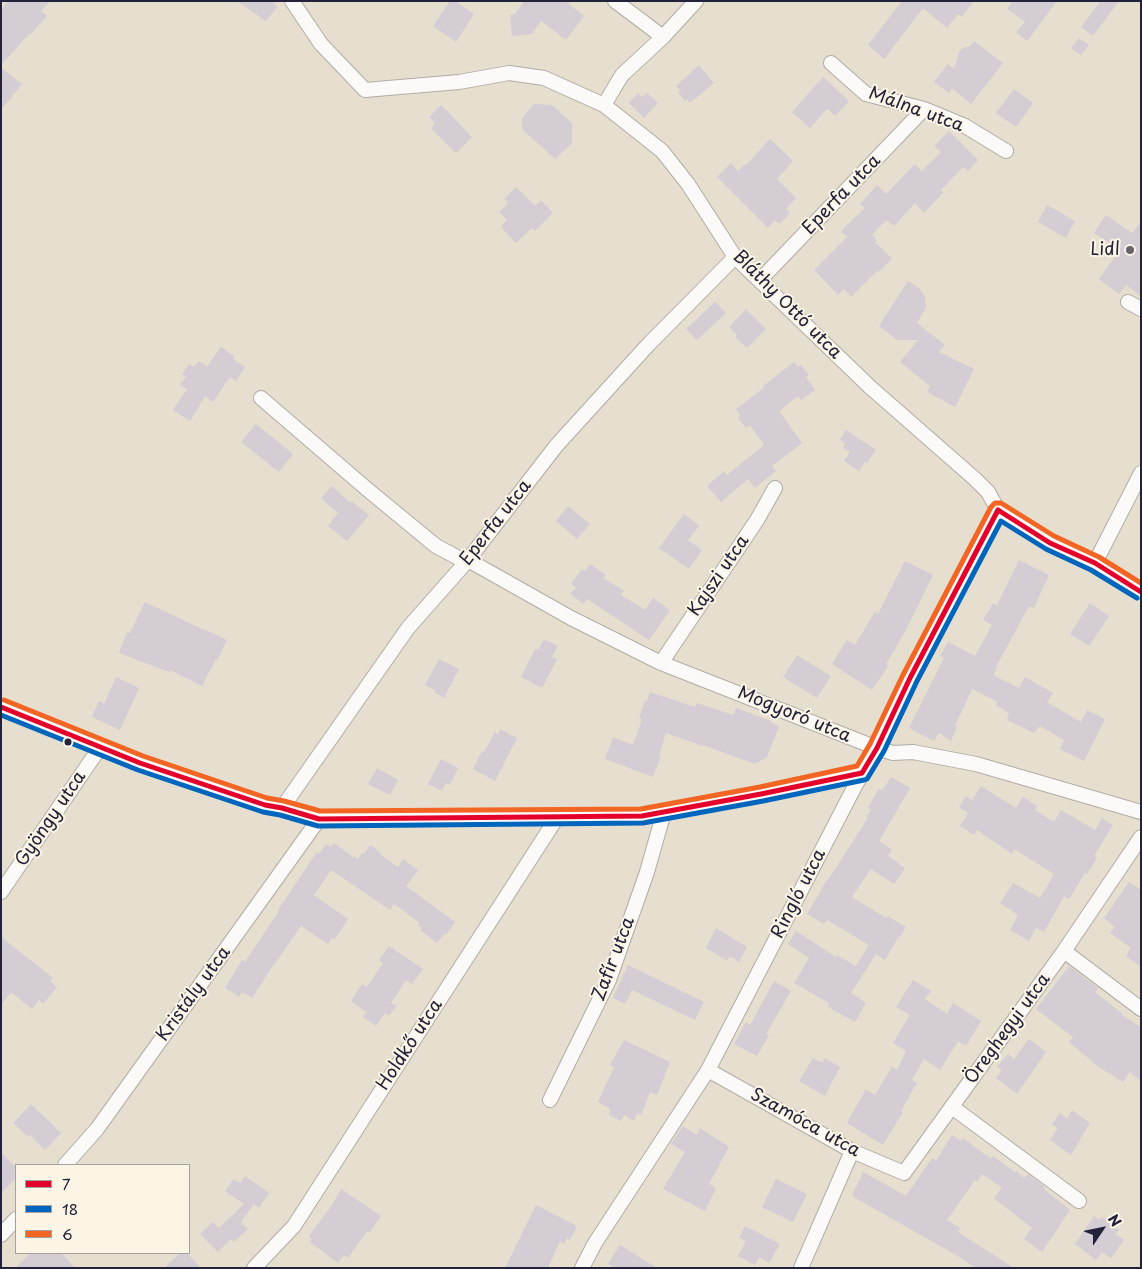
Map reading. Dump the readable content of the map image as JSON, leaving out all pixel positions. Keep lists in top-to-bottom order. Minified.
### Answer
{"streets":{"street":["Málna utca","Eperfa utca","Bláthy Ottó utca","Kajszi utca","Mogyoró utca","Gyöngy utca","Ringló utca","Zafír utca","Kristály utca","Öreghegyi utca","Holdkő utca","Szamóca utca"]},"crossings":[["Málna utca","Eperfa utca"],["Eperfa utca","Bláthy Ottó utca"],["Eperfa utca","Mogyoró utca"],["Bláthy Ottó utca","Ringló utca"],["Kajszi utca","Mogyoró utca"],["Mogyoró utca","Ringló utca"],["Ringló utca","Szamóca utca"],["Öreghegyi utca","Szamóca utca"]],"places":["Lidl"],"lines":["transit line 6","transit line 7","transit line 18"],"legend":["7","18","6"],"north":"top right"}
